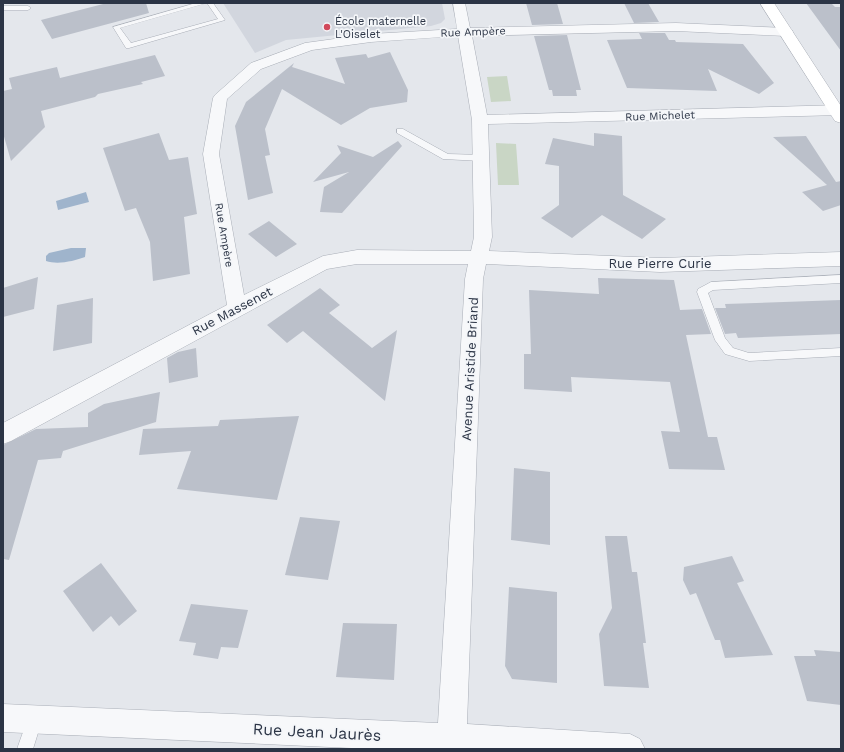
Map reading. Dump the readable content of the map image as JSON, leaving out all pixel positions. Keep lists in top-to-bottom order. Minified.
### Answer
{"streets":{"street":["Rue Ampère","Rue Michelet","Rue Pierre Curie","Rue Massenet","Avenue Aristide Briand","Rue Jean Jaurès"]},"crossings":[["Rue Ampère","Rue Massenet"],["Rue Ampère","Avenue Aristide Briand"],["Rue Michelet","Avenue Aristide Briand"],["Rue Pierre Curie","Rue Massenet"],["Rue Pierre Curie","Avenue Aristide Briand"],["Rue Massenet","Avenue Aristide Briand"],["Avenue Aristide Briand","Rue Jean Jaurès"]],"places":["École maternelle L'Oiselet"]}
